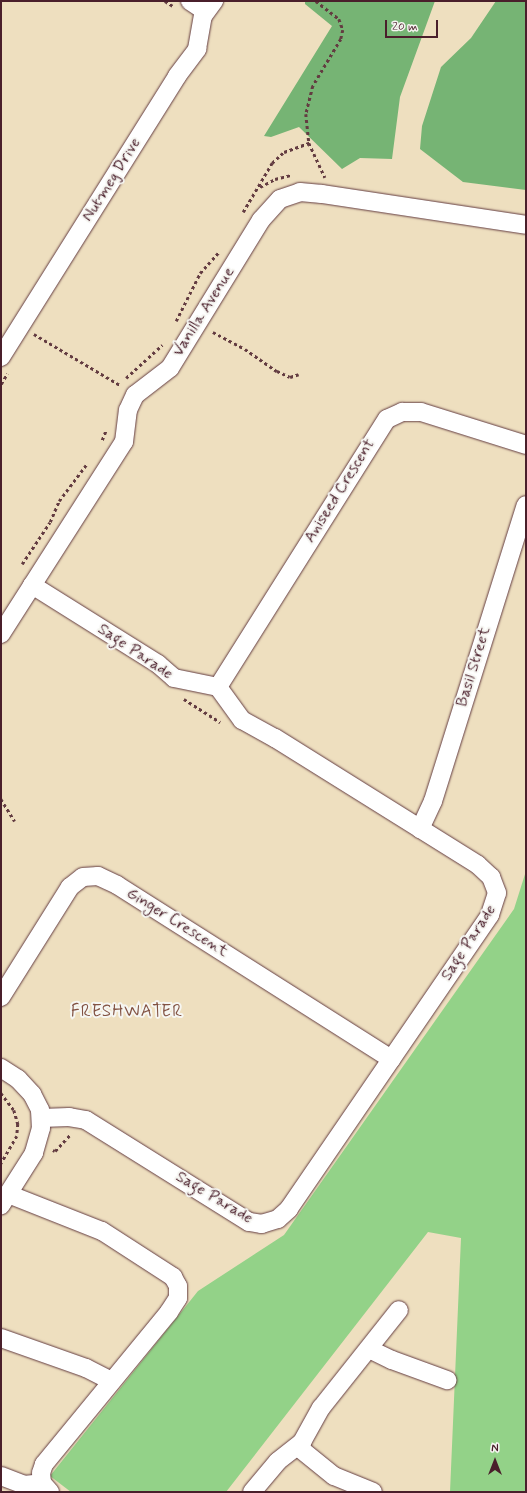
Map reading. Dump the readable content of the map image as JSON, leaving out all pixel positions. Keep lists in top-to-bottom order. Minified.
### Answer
{"streets":{"street":["Nutmeg Drive","Vanilla Avenue","Aniseed Crescent","Sage Parade","Basil Street","Ginger Crescent"]},"crossings":[["Vanilla Avenue","Sage Parade"],["Aniseed Crescent","Sage Parade"],["Sage Parade","Basil Street"],["Sage Parade","Ginger Crescent"]],"districts":["FRESHWATER"],"scale_bar":"20 m","north":"top"}
